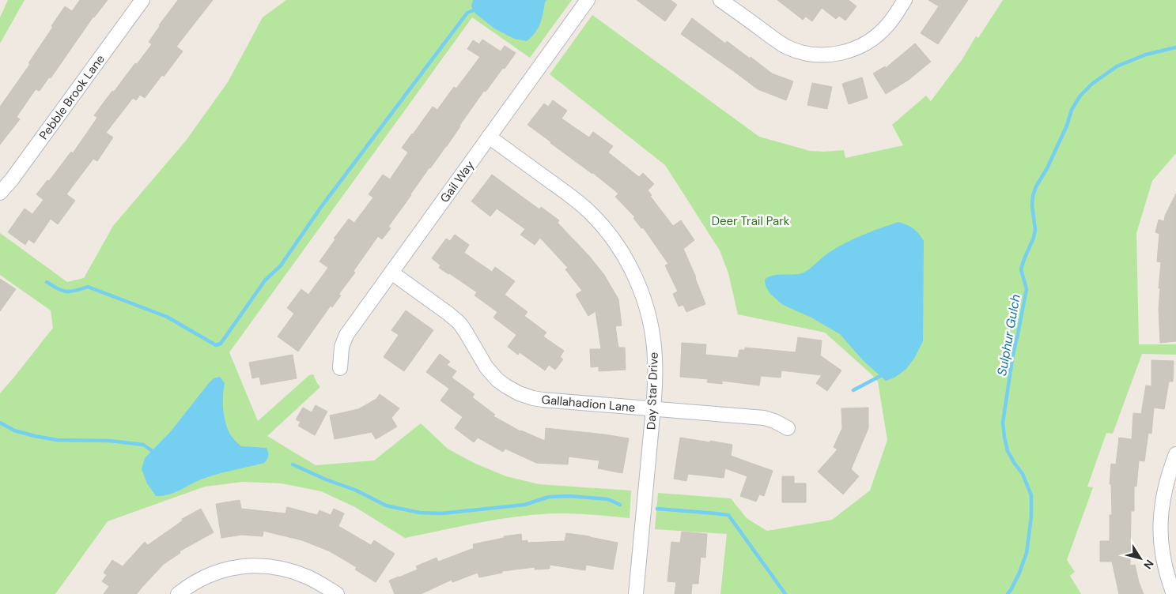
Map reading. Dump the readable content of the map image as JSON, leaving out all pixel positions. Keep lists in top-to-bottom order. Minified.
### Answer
{"streets":{"street":["Pebble Brook Lane","Gail Way","Day Star Drive","Gallahadion Lane"]},"crossings":[["Gail Way","Day Star Drive"],["Gail Way","Gallahadion Lane"],["Day Star Drive","Gallahadion Lane"]],"water":["Sulphur Gulch"],"parks":["Deer Trail Park"],"north":"bottom right"}
